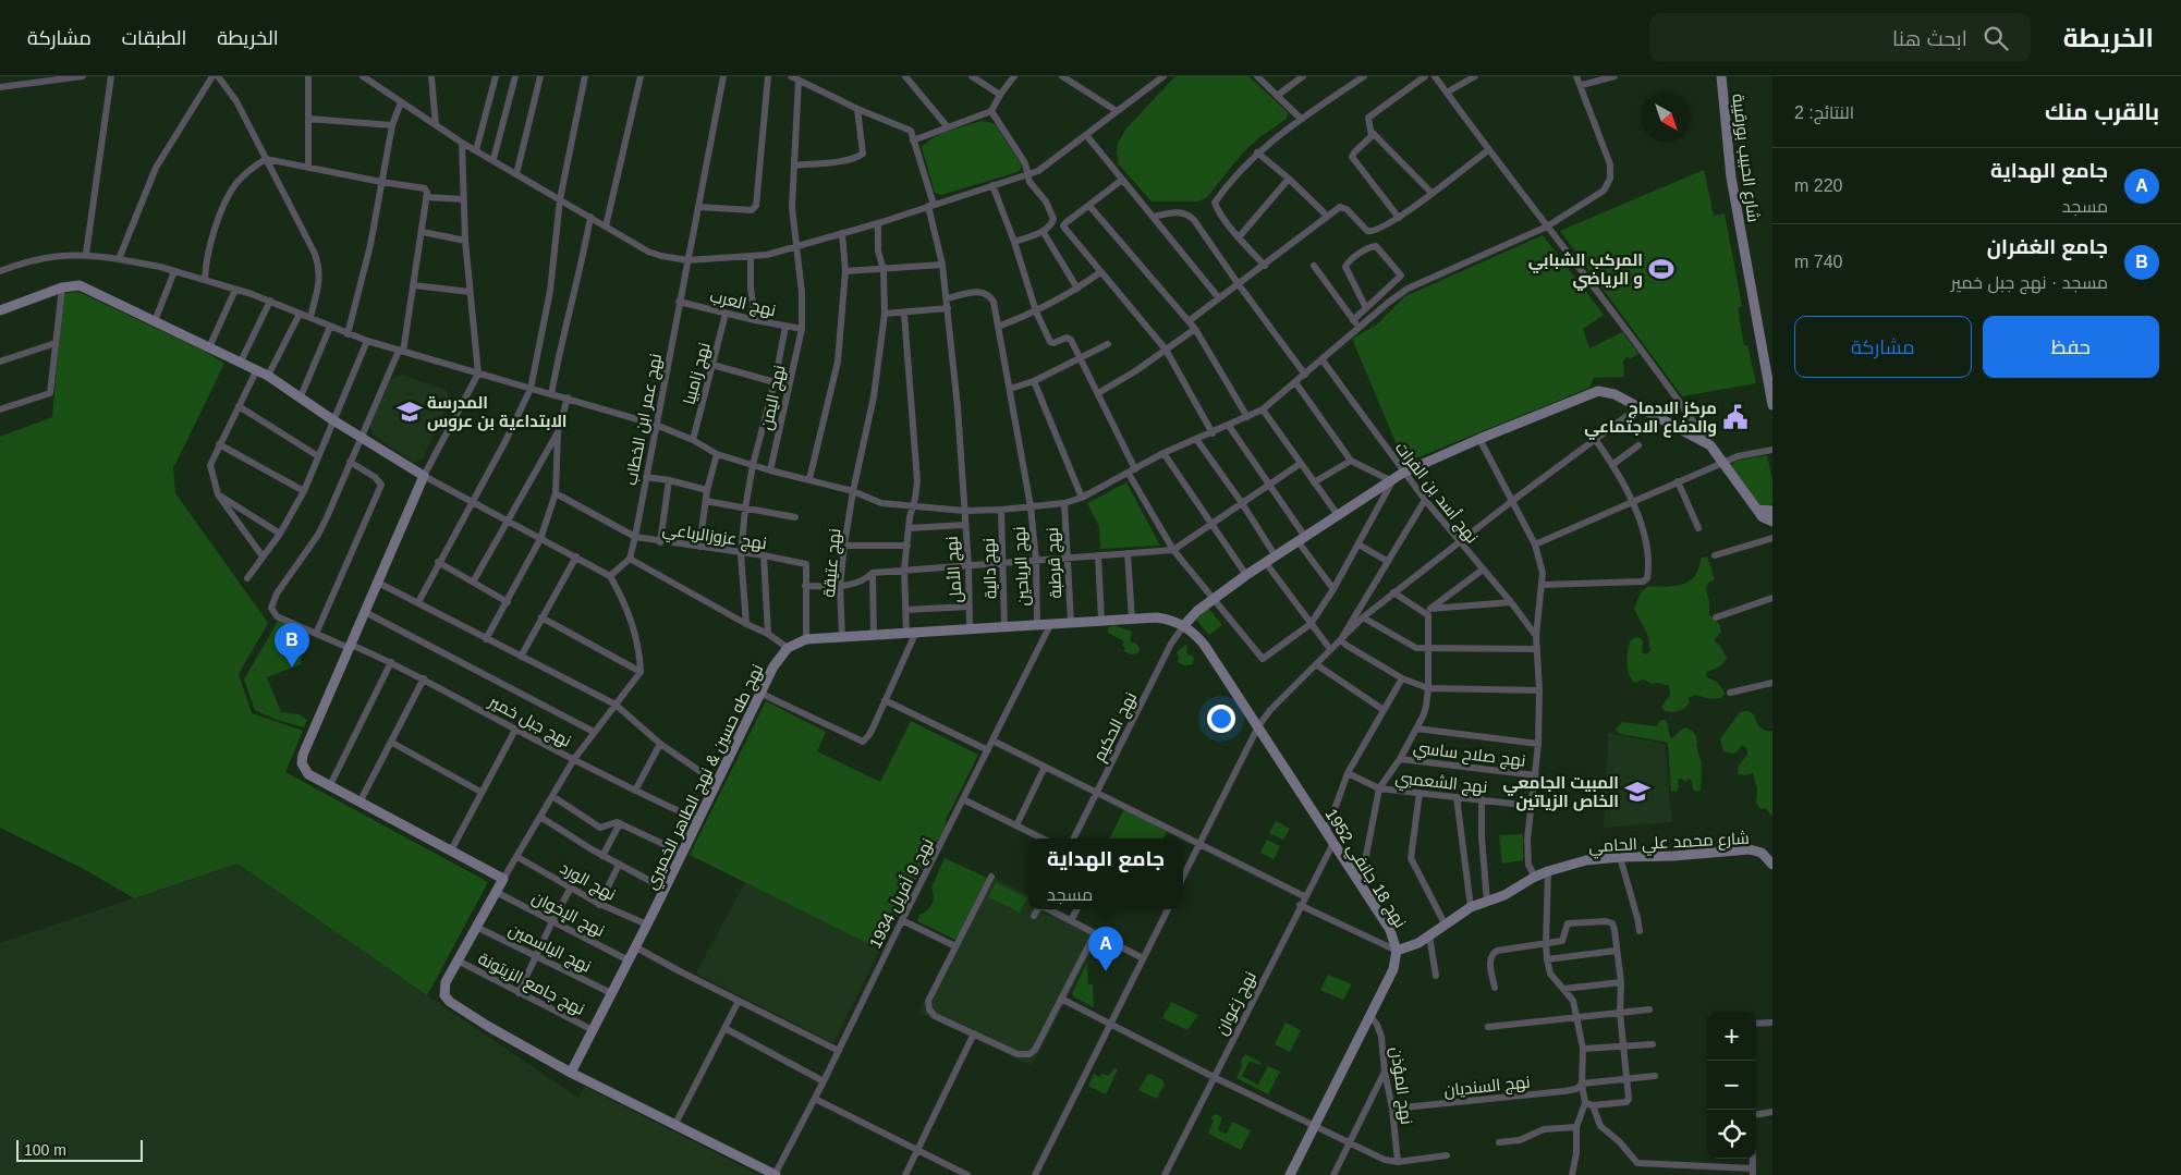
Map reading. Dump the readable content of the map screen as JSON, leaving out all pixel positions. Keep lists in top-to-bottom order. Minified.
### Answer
{"streets":{"street":["شارع الحبيب بورقيبة","نهج العرب","نهج زامبيا","نهج اليمن","نهج عمر ابن الخطاب","نهج أسد بن الفرات","نهج عزوزالرباعي","نهج عتيقة","نهج قرطبة","نهج الرياحين","نهج دالية","نهج الأمل","نهج جبل خمير","نهج الحكيم","نهج صلاح ساسي","نهج طه حسين & نهج الطاهر الخميري","نهج الشعمبي","شارع محمد علي الحامي","نهج 18 جانفي 1952","نهج الورد","نهج 9 أفريل 1934","نهج الإخوان","نهج الياسمين","نهج جامع الزيتونة","نهج زغوان","نهج المؤذن","نهج السنديان"]},"crossings":[["نهج العرب","نهج زامبيا"],["نهج العرب","نهج اليمن"],["نهج العرب","نهج عمر ابن الخطاب"],["نهج عمر ابن الخطاب","نهج عزوزالرباعي"],["نهج الرياحين","نهج الأمل"],["نهج جبل خمير","نهج طه حسين & نهج الطاهر الخميري"],["نهج الحكيم","نهج 18 جانفي 1952"],["نهج طه حسين & نهج الطاهر الخميري","نهج الورد"],["نهج طه حسين & نهج الطاهر الخميري","نهج الإخوان"],["نهج طه حسين & نهج الطاهر الخميري","نهج الياسمين"],["نهج طه حسين & نهج الطاهر الخميري","نهج جامع الزيتونة"],["شارع محمد علي الحامي","نهج 18 جانفي 1952"],["نهج 18 جانفي 1952","نهج زغوان"],["نهج 18 جانفي 1952","نهج المؤذن"],["نهج المؤذن","نهج السنديان"]],"places":{"sports":["المركب الشبابي و الرياضي"],"school or university":["المدرسة الابتداءية بن عروس","المبيت الجامعي الخاص الزياتين"],"public building":["مركز الادماج والدفاع الاجتماعي"]},"scale_bar":"100 m","north":"bottom right","page":{"header":"الخريطة","search":"ابحث هنا","nav":["الخريطة","الطبقات","مشاركة"],"heading":["بالقرب منك","النتائج: 2"],"list":[{"mark":"A","name":"جامع الهداية","note":"مسجد","value":"220 m"},{"mark":"B","name":"جامع الغفران","note":"مسجد · نهج جبل خمير","value":"740 m"}],"buttons":["حفظ","مشاركة"],"pins":["B","A"],"popup":["جامع الهداية","مسجد"],"map_buttons":["+","−"],"scale":"100 m"}}
